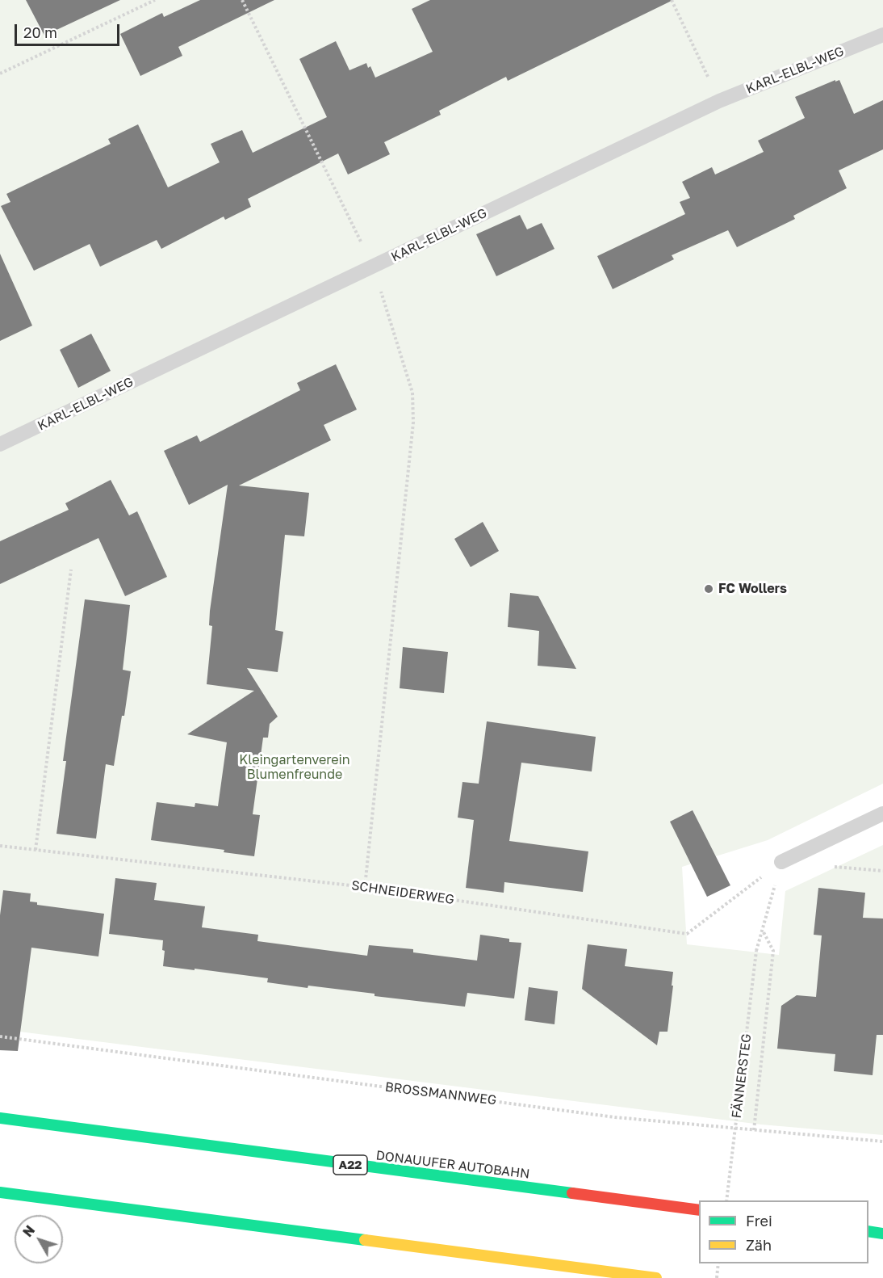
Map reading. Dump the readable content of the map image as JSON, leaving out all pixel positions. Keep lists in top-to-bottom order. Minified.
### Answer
{"streets":{"highway":["A22","DONAUUFER AUTOBAHN"],"lane":["KARL-ELBL-WEG"],"path":["SCHNEIDERWEG","FÄNNERSTEG","BROSSMANNWEG"]},"crossings":[["SCHNEIDERWEG","FÄNNERSTEG"]],"parks":["Kleingartenverein Blumenfreunde"],"places":["FC Wollers"],"legend":["Frei","Zäh"],"scale_bar":"20 m","north":"top left"}
